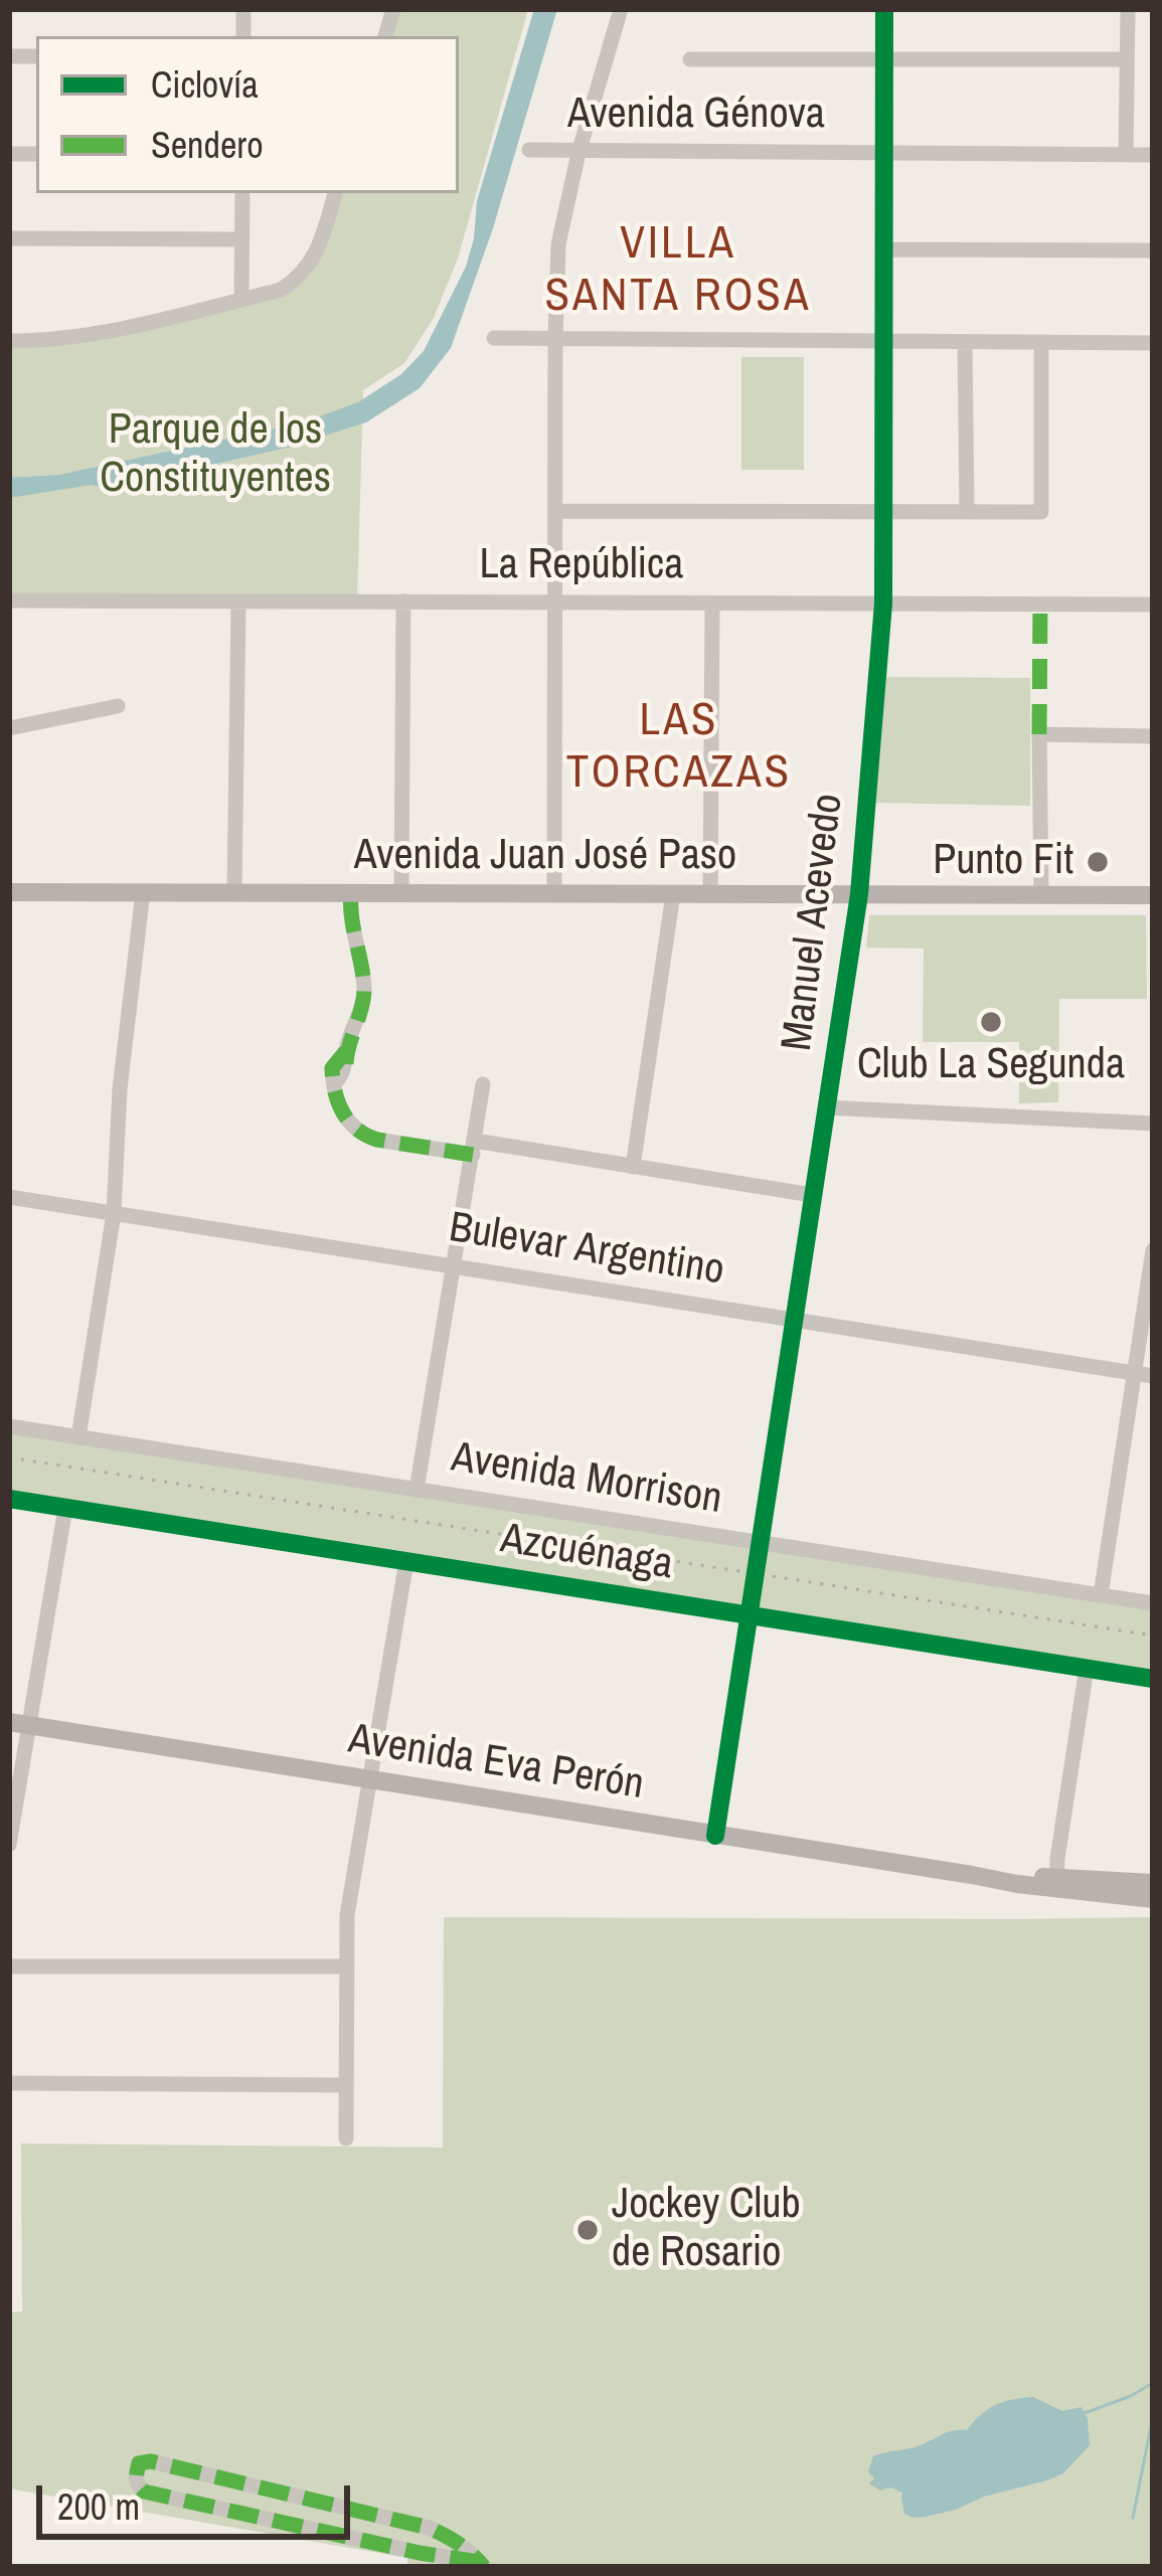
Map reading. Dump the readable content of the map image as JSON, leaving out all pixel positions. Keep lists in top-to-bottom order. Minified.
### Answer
{"streets":{"main road":["Avenida Juan José Paso","Avenida Eva Perón"],"street":["Avenida Génova","La República","Manuel Acevedo","Bulevar Argentino","Avenida Morrison","Azcuénaga"]},"crossings":[["Avenida Génova","Manuel Acevedo"],["La República","Manuel Acevedo"],["Avenida Juan José Paso","Manuel Acevedo"],["Manuel Acevedo","Bulevar Argentino"],["Manuel Acevedo","Avenida Morrison"],["Manuel Acevedo","Azcuénaga"],["Manuel Acevedo","Avenida Eva Perón"]],"districts":["VILLA SANTA ROSA","LAS TORCAZAS"],"parks":["Parque de los Constituyentes"],"places":["Punto Fit","Club La Segunda","Jockey Club de Rosario"],"legend":["Ciclovía","Sendero"],"scale_bar":"200 m"}
